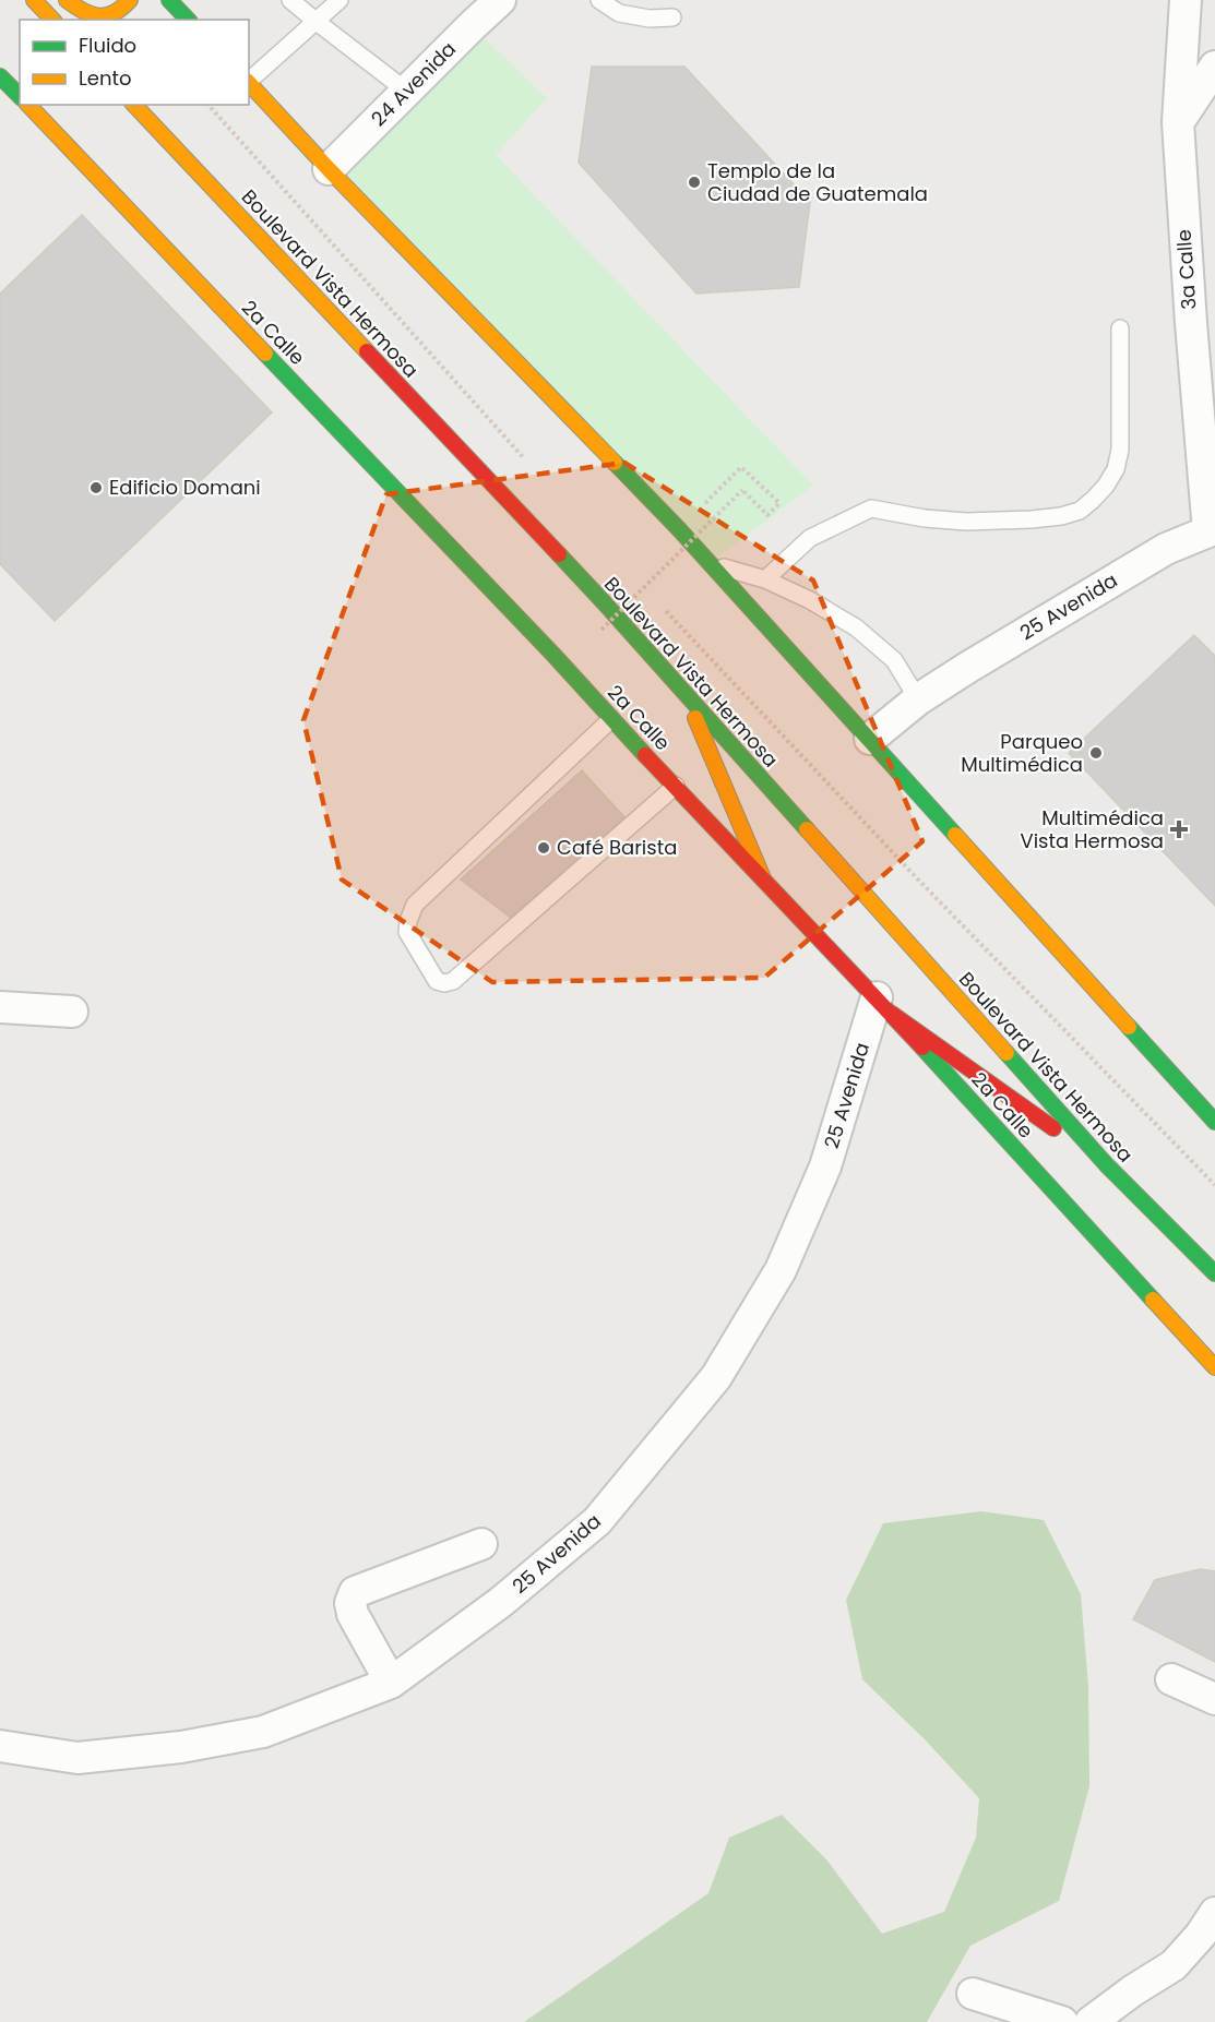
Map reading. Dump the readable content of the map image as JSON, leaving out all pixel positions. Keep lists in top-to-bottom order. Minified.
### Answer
{"streets":{"main road":["Boulevard Vista Hermosa","2a Calle"],"street":["24 Avenida","3a Calle","25 Avenida"]},"crossings":[["3a Calle","25 Avenida"],["2a Calle","25 Avenida"]],"places":{"other":["Templo de la Ciudad de Guatemala","Edificio Domani","Parqueo Multimédica","Café Barista"],"health":["Multimédica Vista Hermosa"]},"legend":["Fluido","Lento"]}
